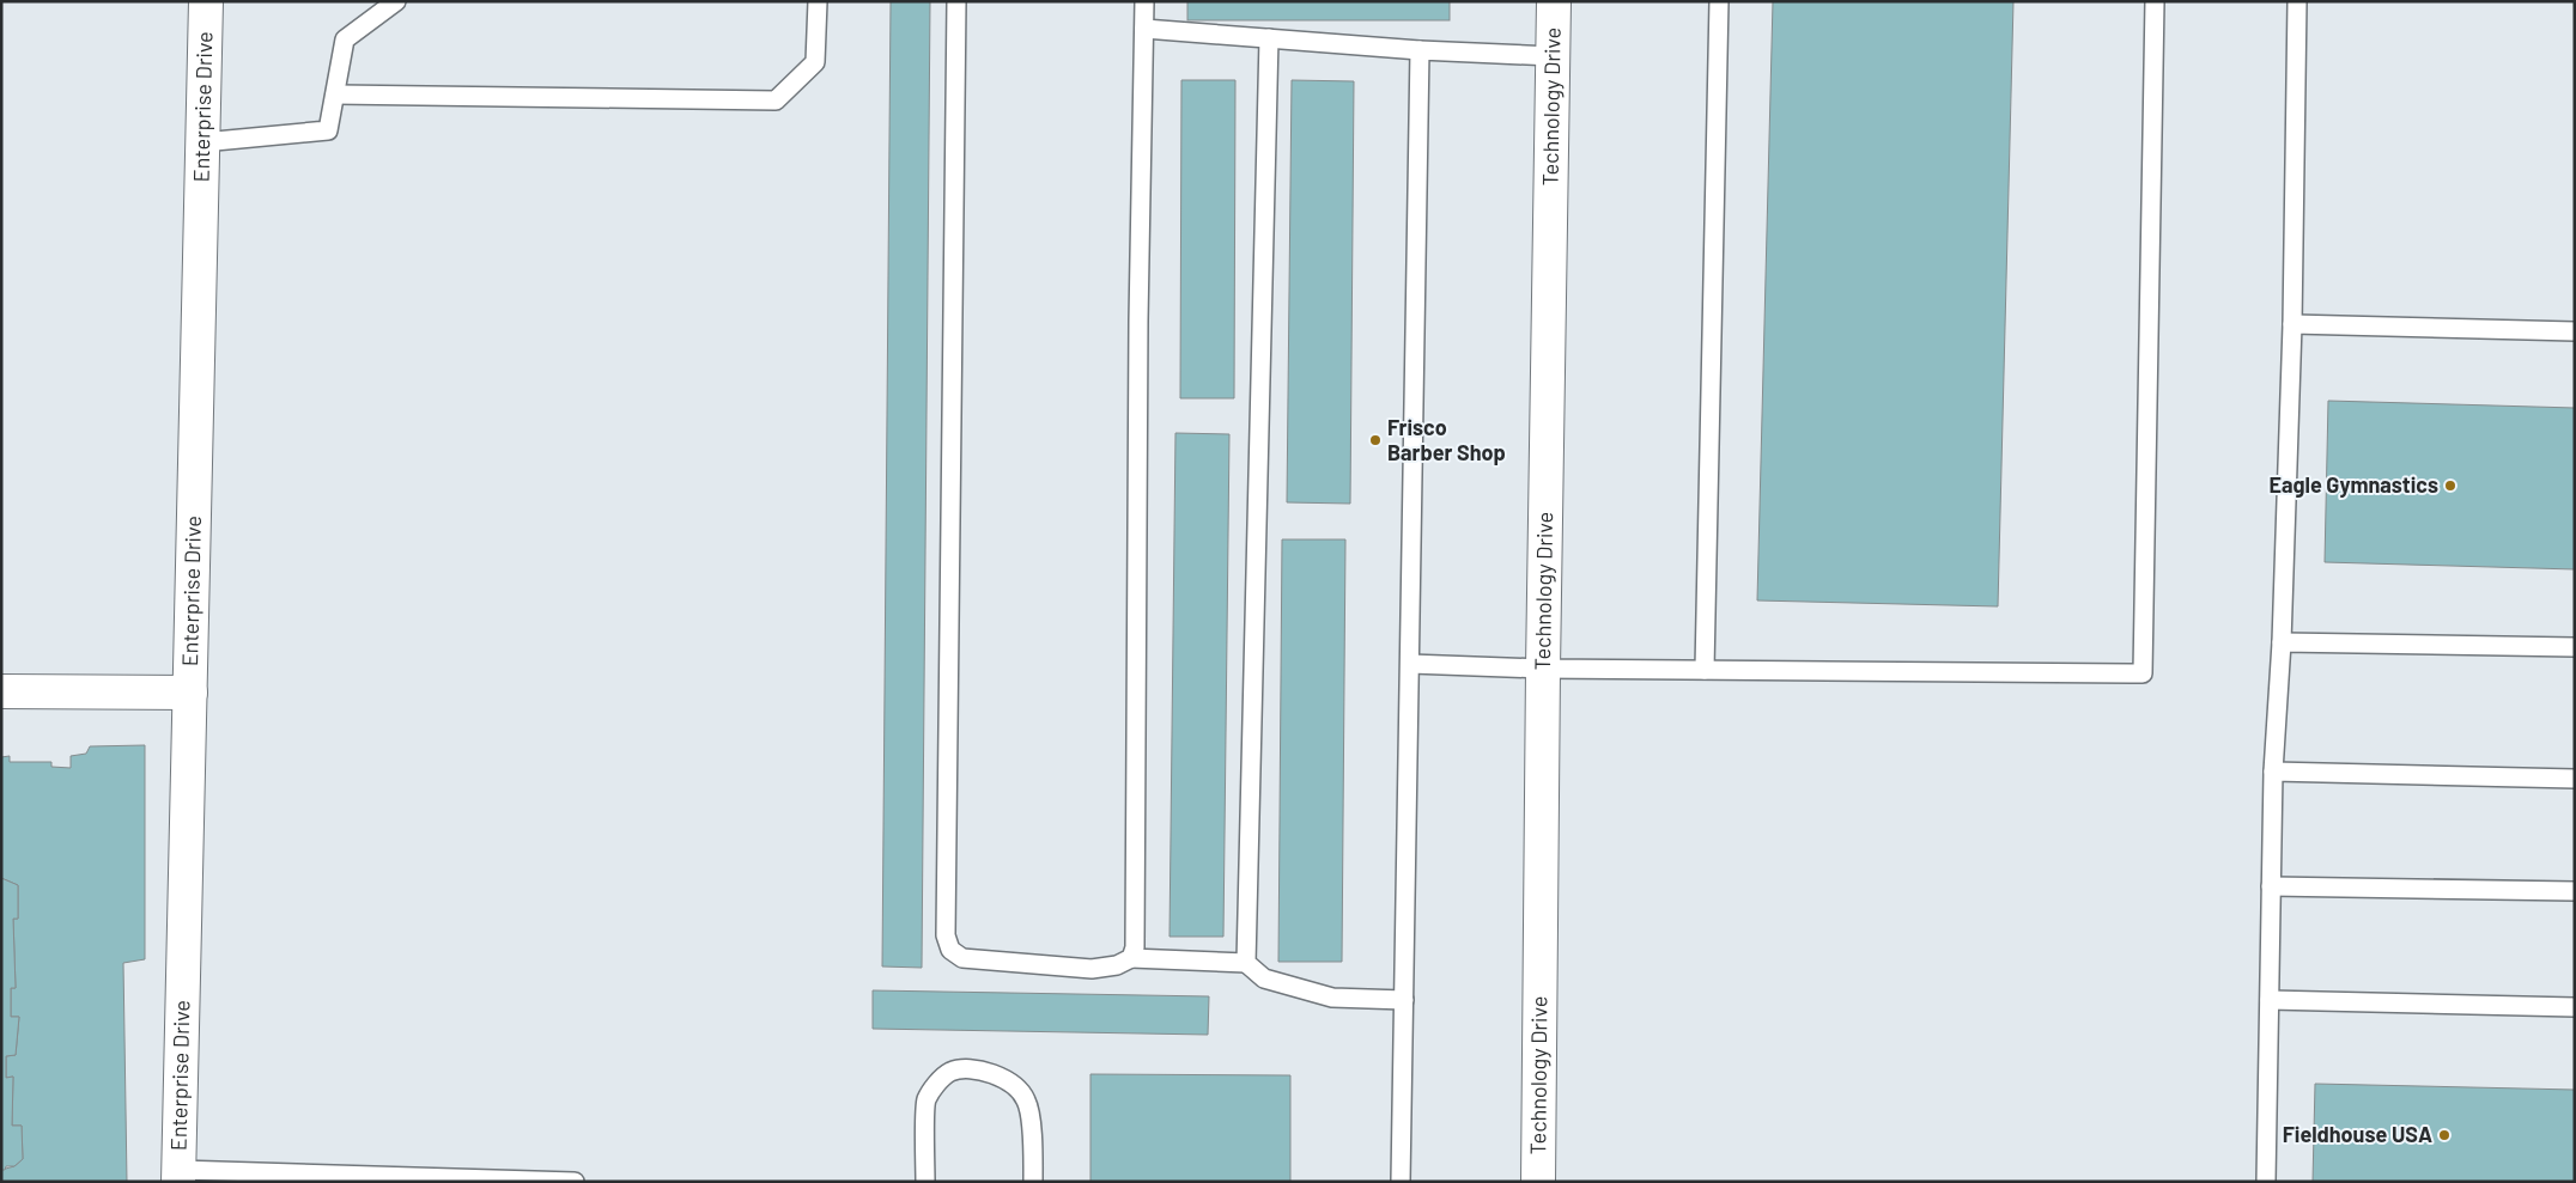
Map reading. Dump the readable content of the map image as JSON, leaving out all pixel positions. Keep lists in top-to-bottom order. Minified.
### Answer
{"streets":{"street":["Enterprise Drive","Technology Drive"]},"places":["Frisco Barber Shop","Eagle Gymnastics","Fieldhouse USA"]}
